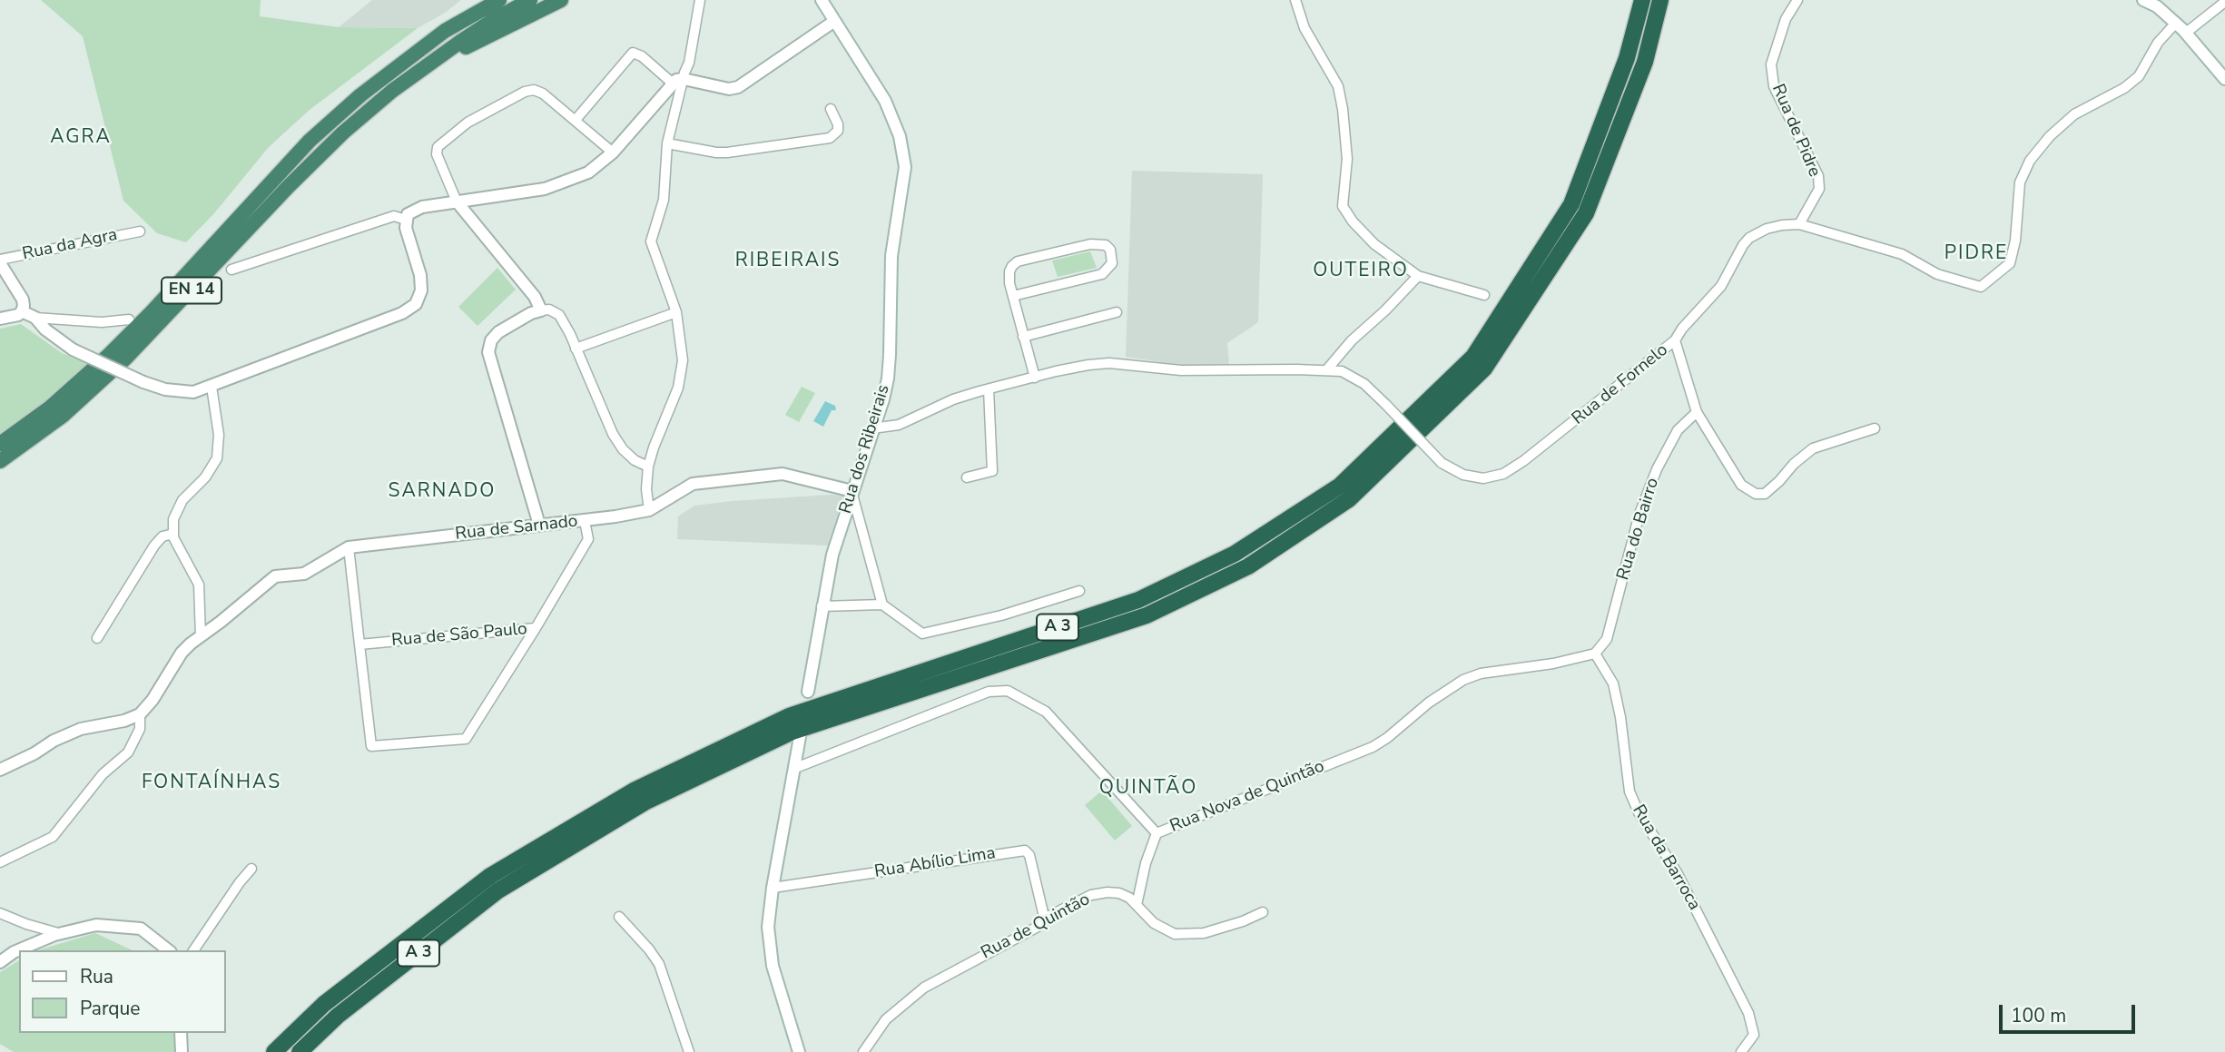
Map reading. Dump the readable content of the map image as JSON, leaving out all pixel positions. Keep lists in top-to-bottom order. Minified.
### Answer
{"streets":{"highway":["EN 14","A 3"],"street":["Rua de Pidre","Rua da Agra","Rua de Fornelo","Rua dos Ribeirais","Rua de Sarnado","Rua do Bairro","Rua de São Paulo","Rua Nova de Quintão","Rua da Barroca","Rua Abílio Lima","Rua de Quintão"]},"crossings":[["Rua de Pidre","Rua de Fornelo"],["Rua dos Ribeirais","Rua de Sarnado"],["Rua de Sarnado","Rua de São Paulo"],["Rua do Bairro","Rua Nova de Quintão"],["Rua do Bairro","Rua da Barroca"],["Rua Nova de Quintão","Rua da Barroca"],["Rua Abílio Lima","Rua de Quintão"]],"districts":["AGRA","PIDRE","RIBEIRAIS","OUTEIRO","SARNADO","FONTAÍNHAS","QUINTÃO"],"legend":["Rua","Parque"],"scale_bar":"100 m"}
